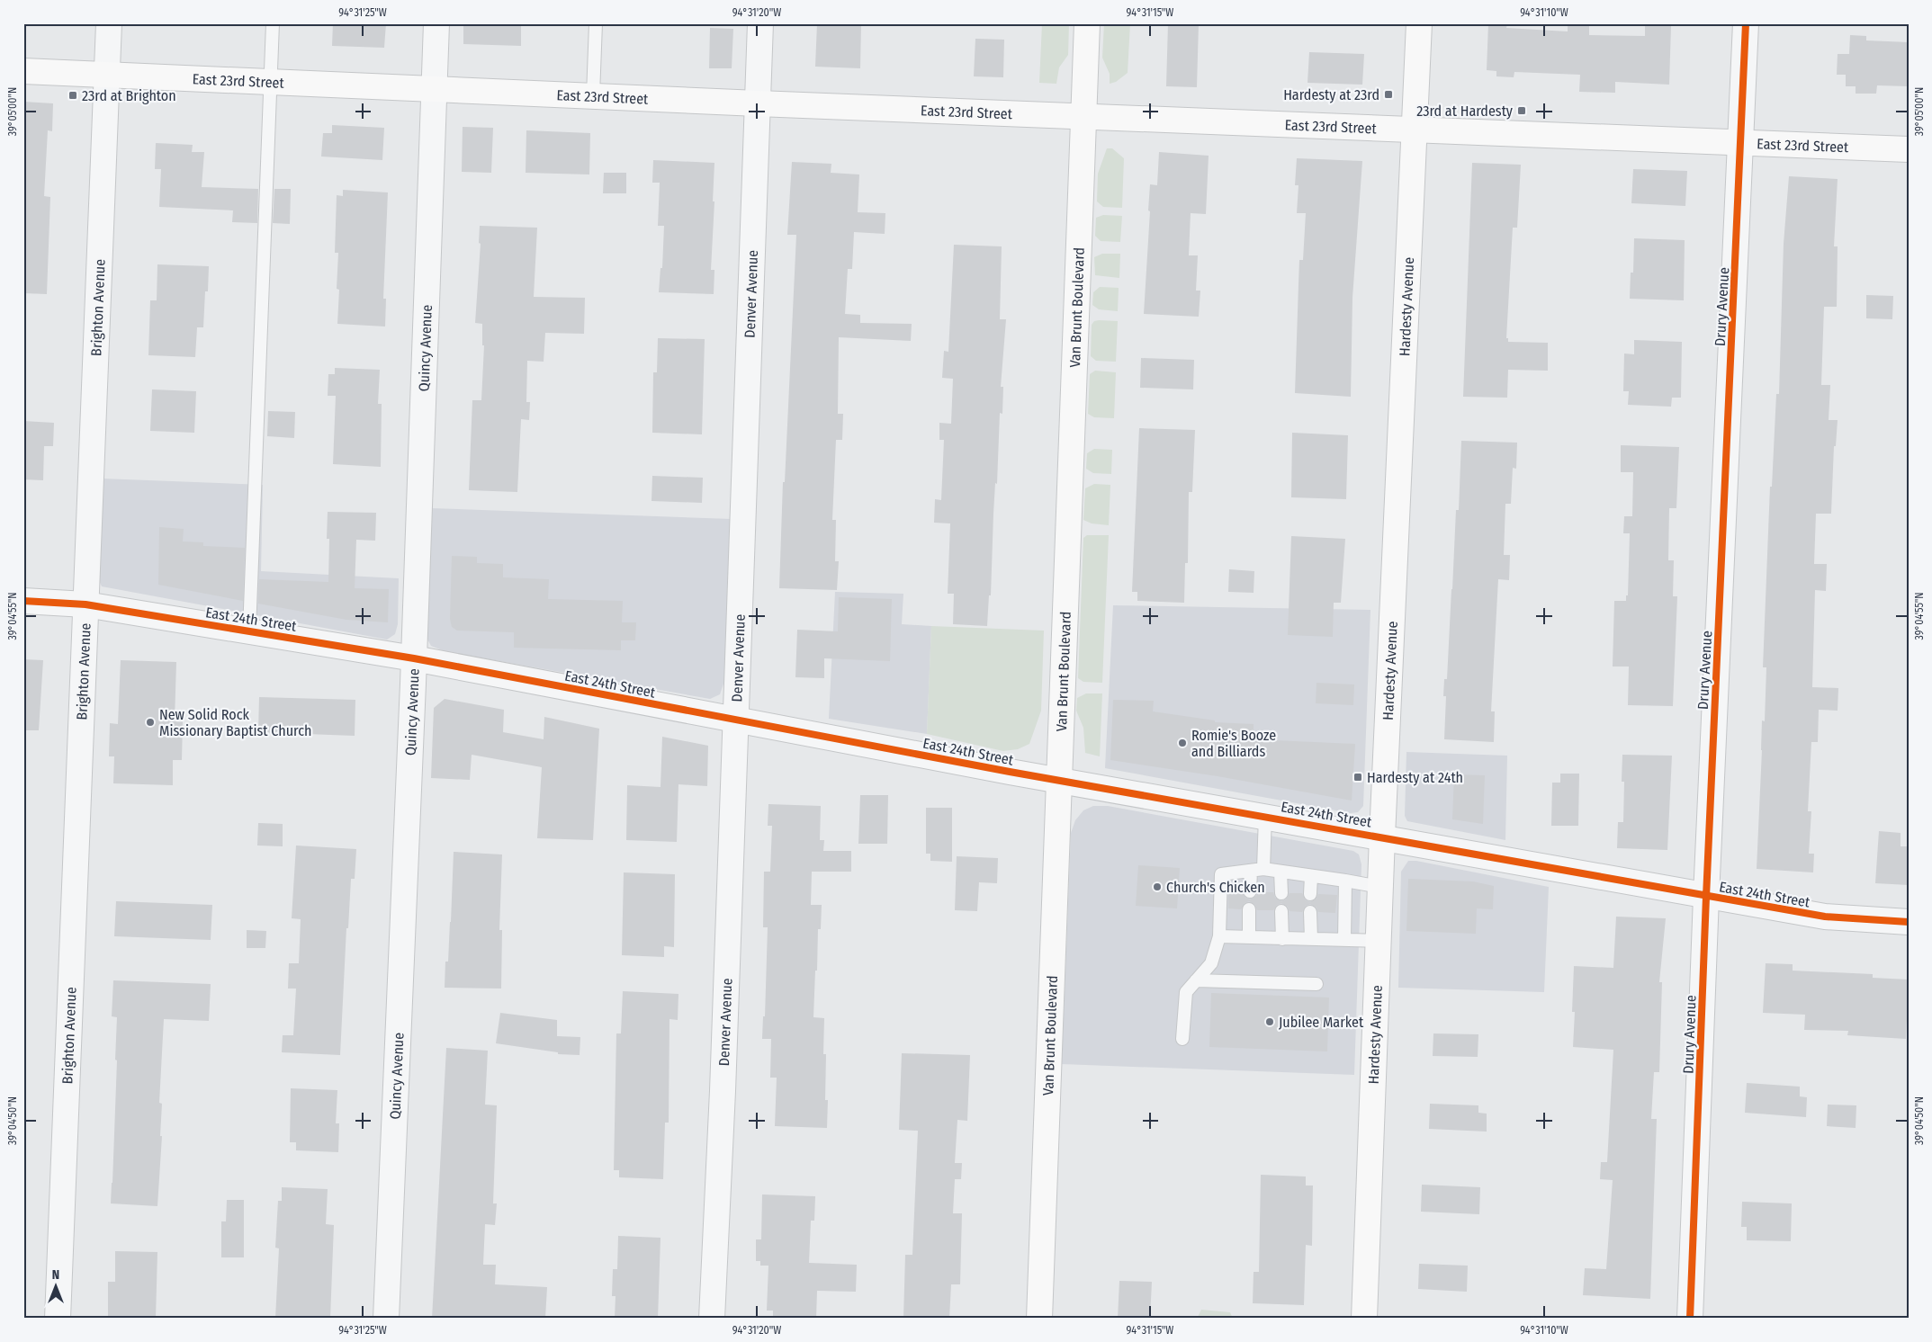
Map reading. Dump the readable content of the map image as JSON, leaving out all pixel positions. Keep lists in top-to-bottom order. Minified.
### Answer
{"streets":{"main road":["East 23rd Street","Van Brunt Boulevard","Hardesty Avenue"],"street":["Denver Avenue","Brighton Avenue","Drury Avenue","Quincy Avenue","East 24th Street"]},"crossings":[["East 23rd Street","Denver Avenue"],["East 23rd Street","Brighton Avenue"],["East 23rd Street","Van Brunt Boulevard"],["East 23rd Street","Hardesty Avenue"],["East 23rd Street","Drury Avenue"],["East 23rd Street","Quincy Avenue"],["Denver Avenue","East 24th Street"],["Brighton Avenue","East 24th Street"],["Van Brunt Boulevard","East 24th Street"],["Hardesty Avenue","East 24th Street"],["Drury Avenue","East 24th Street"],["Quincy Avenue","East 24th Street"]],"places":{"transit":["Hardesty at 23rd","23rd at Brighton","23rd at Hardesty","Hardesty at 24th"],"other":["New Solid Rock Missionary Baptist Church","Romie's Booze and Billiards","Church's Chicken","Jubilee Market"]},"north":"top","coordinates":["94°31'25\"W","94°31'20\"W","94°31'15\"W","94°31'10\"W","39°05'00\"N","39°04'55\"N","39°04'50\"N"]}
